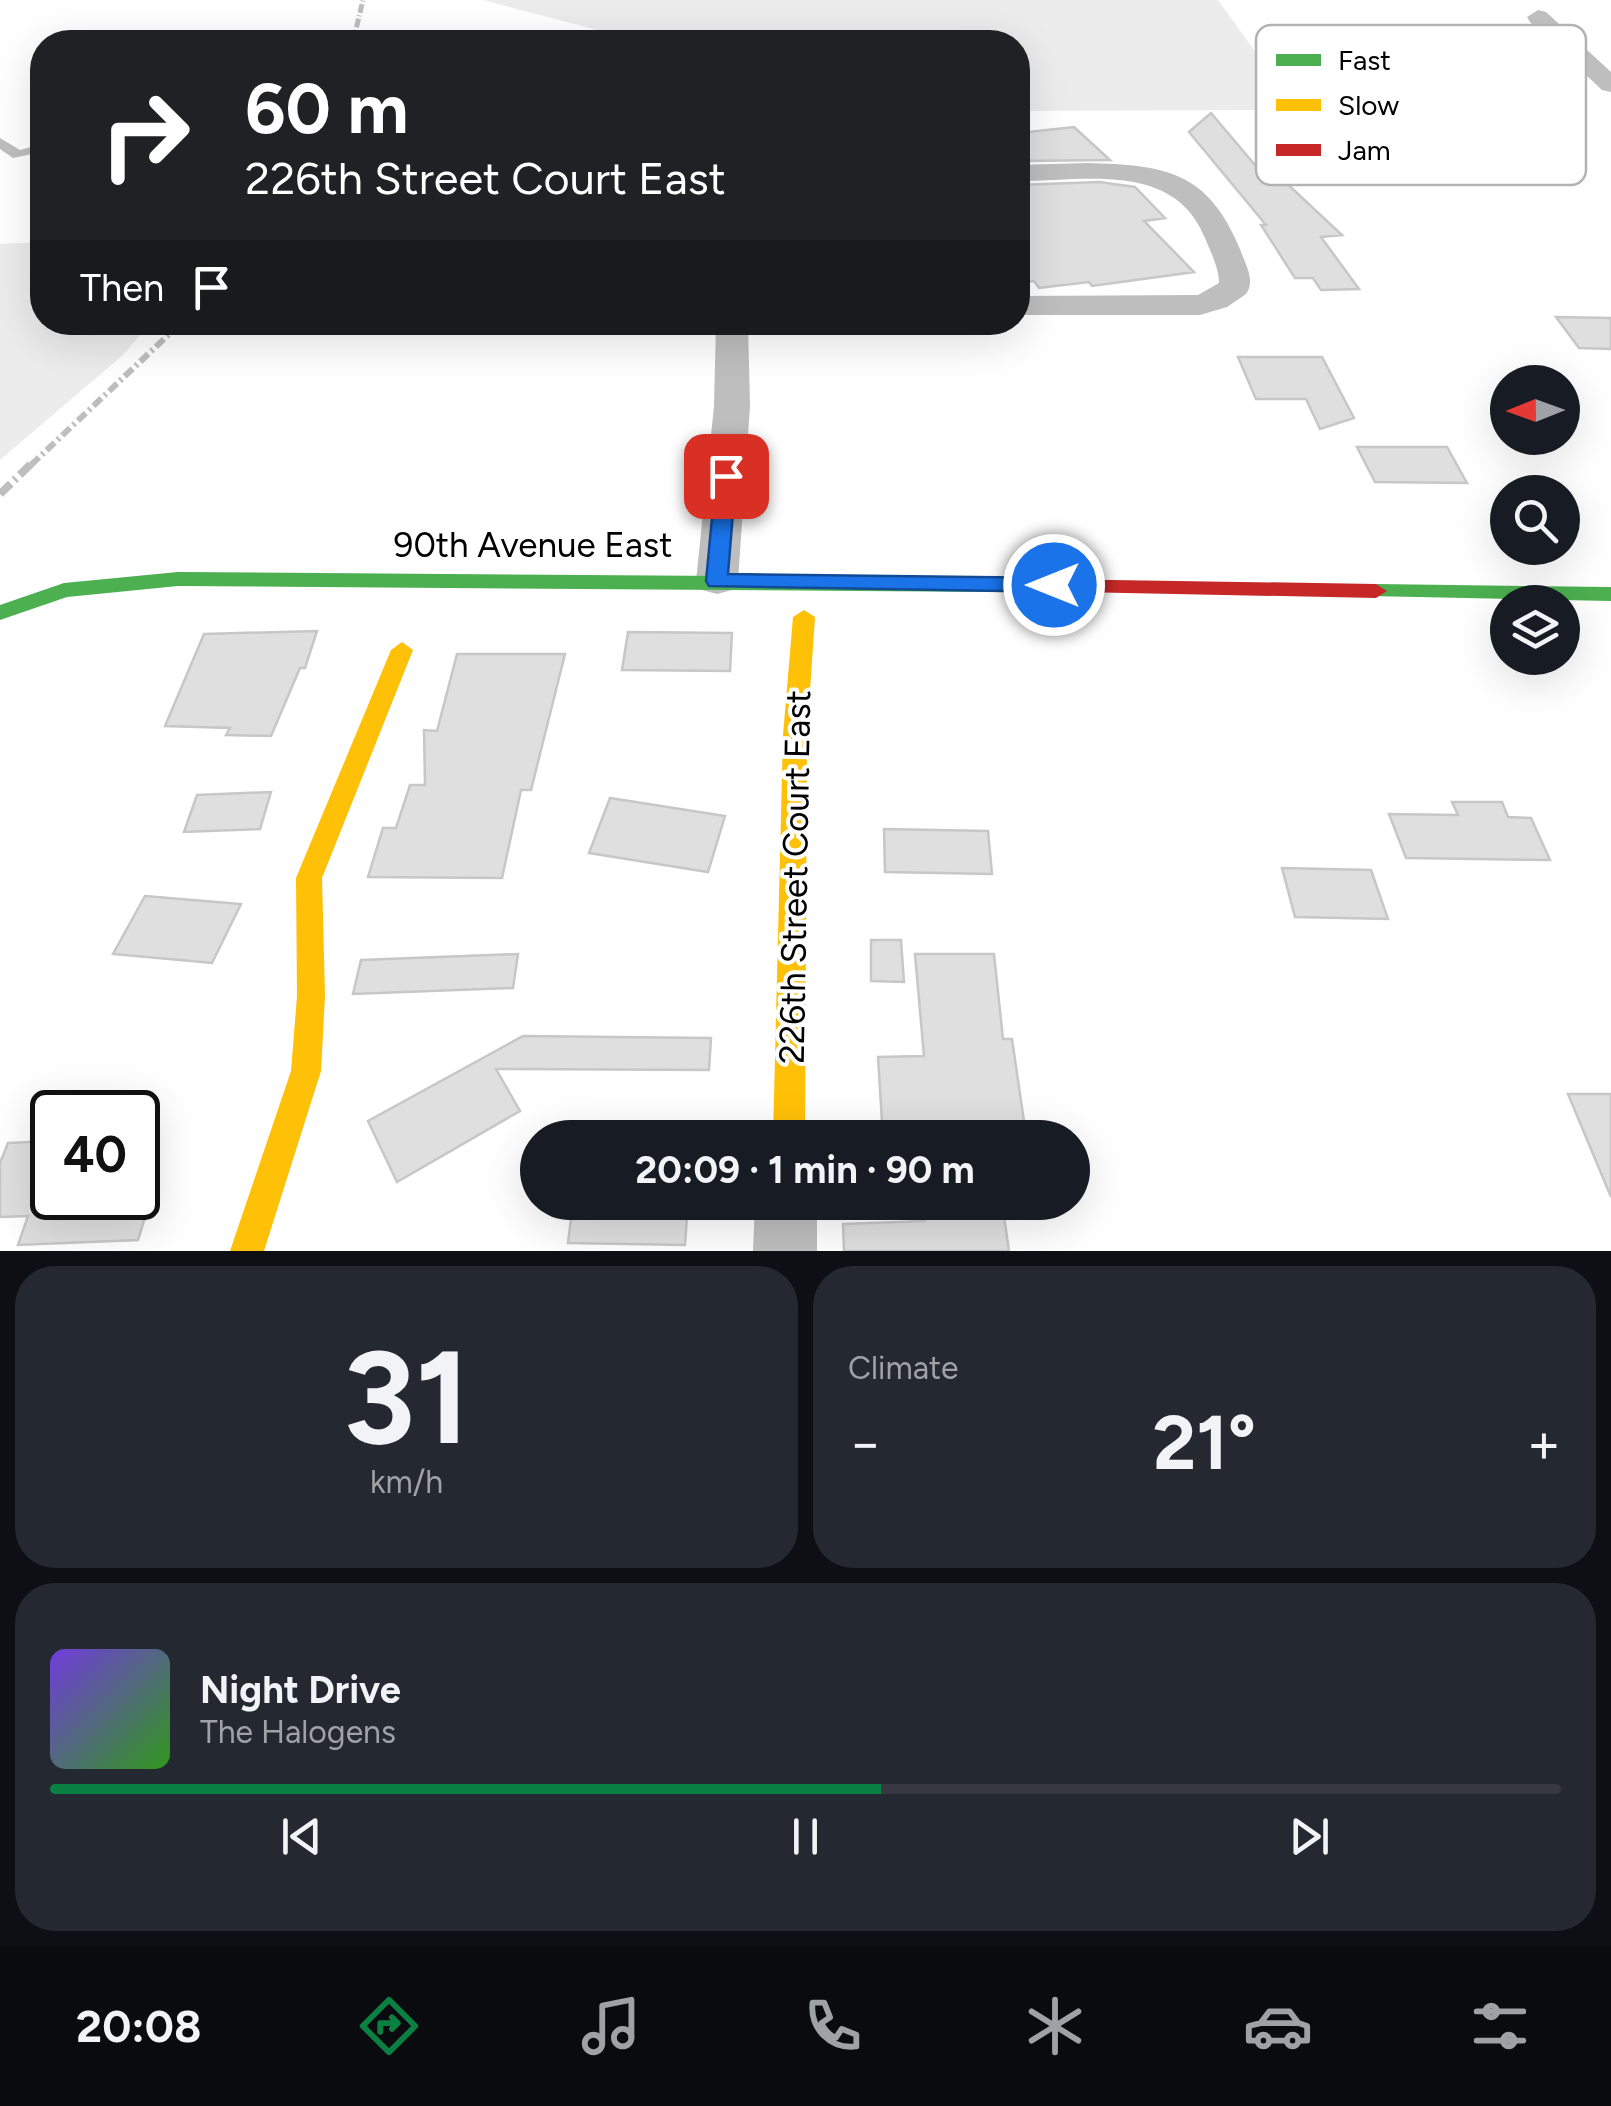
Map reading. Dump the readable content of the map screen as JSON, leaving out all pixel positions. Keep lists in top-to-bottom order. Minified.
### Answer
{"streets":{"street":["90th Avenue East","226th Street Court East"]},"legend":["Fast","Slow","Jam"],"north":"left","page":{"turn":["60 m","226th Street Court East"],"then":"Then","limit":"40","trip":"20:09 · 1 min · 90 m","tile":[["31","km/h"],"Climate"],"heat":["−","21°","+"],"song":["Night Drive","The Halogens"],"tabs":"20:08"}}
